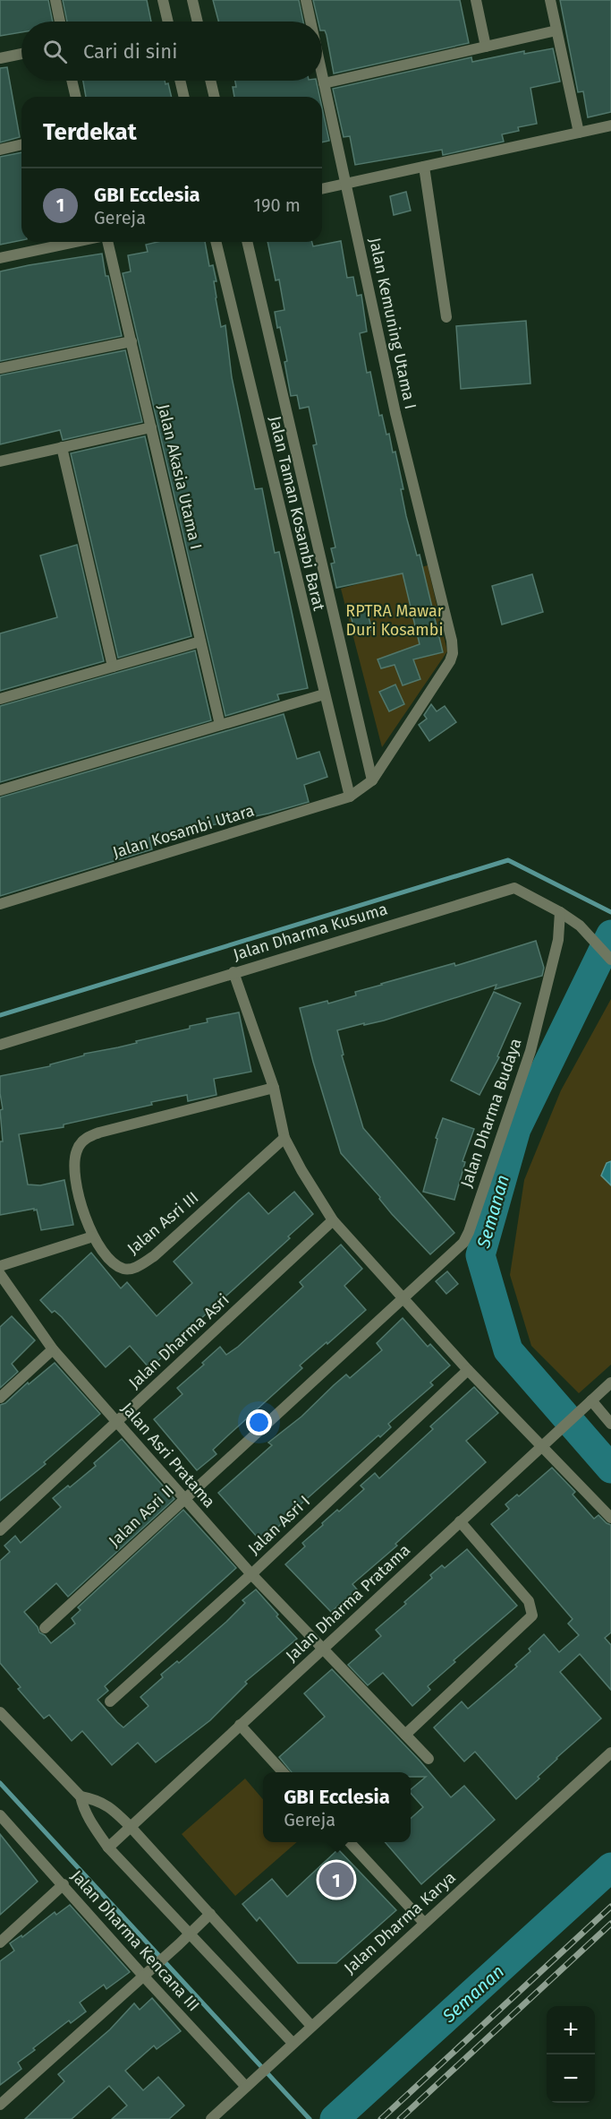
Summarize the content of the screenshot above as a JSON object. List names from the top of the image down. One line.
{"streets":{"street":["Jalan Kemuning Utama I","Jalan Akasia Utama I","Jalan Taman Kosambi Barat","Jalan Kosambi Utara","Jalan Dharma Kusuma","Jalan Dharma Budaya","Jalan Asri III","Jalan Dharma Asri","Jalan Asri Pratama","Jalan Asri II","Jalan Asri I","Jalan Dharma Pratama","Jalan Dharma Karya","Jalan Dharma Kencana III"]},"crossings":[["Jalan Kemuning Utama I","Jalan Taman Kosambi Barat"],["Jalan Kemuning Utama I","Jalan Kosambi Utara"],["Jalan Taman Kosambi Barat","Jalan Kosambi Utara"],["Jalan Dharma Kusuma","Jalan Dharma Budaya"],["Jalan Dharma Budaya","Jalan Asri II"],["Jalan Dharma Asri","Jalan Asri Pratama"],["Jalan Asri Pratama","Jalan Asri II"],["Jalan Asri Pratama","Jalan Asri I"],["Jalan Asri Pratama","Jalan Dharma Pratama"],["Jalan Dharma Karya","Jalan Dharma Kencana III"]],"water":["Semanan"],"parks":["RPTRA Mawar Duri Kosambi"],"page":{"search":"Cari di sini","heading":"Terdekat","list":[{"mark":"1","name":"GBI Ecclesia","note":"Gereja","value":"190 m"}],"popup":["GBI Ecclesia","Gereja"],"pins":"1","map_buttons":["+","−"]}}
